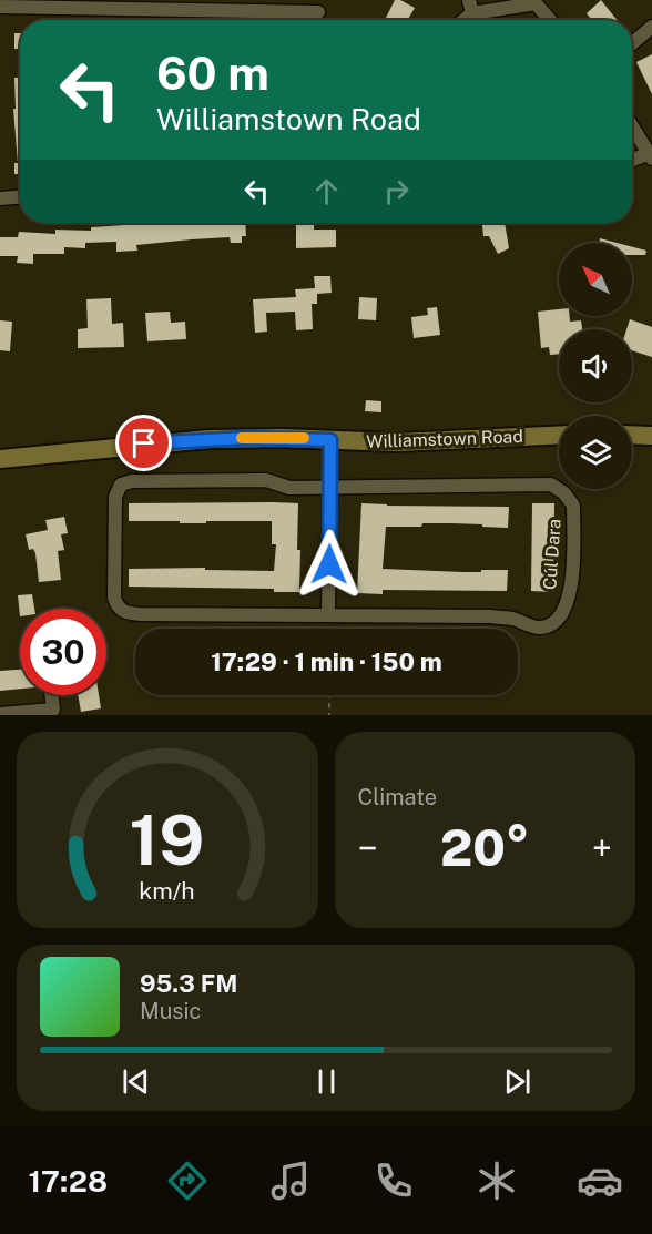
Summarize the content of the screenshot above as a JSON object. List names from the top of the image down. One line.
{"streets":{"street":["Williamstown Road","Cúl Dara"]},"north":"top left","page":{"turn":["60 m","Williamstown Road"],"limit":"30","trip":"17:29 · 1 min · 150 m","tile":"Climate","heat":["−","20°","+"],"song":["95.3 FM","Music"],"tabs":"17:28","gauge":["19","km/h"]}}
